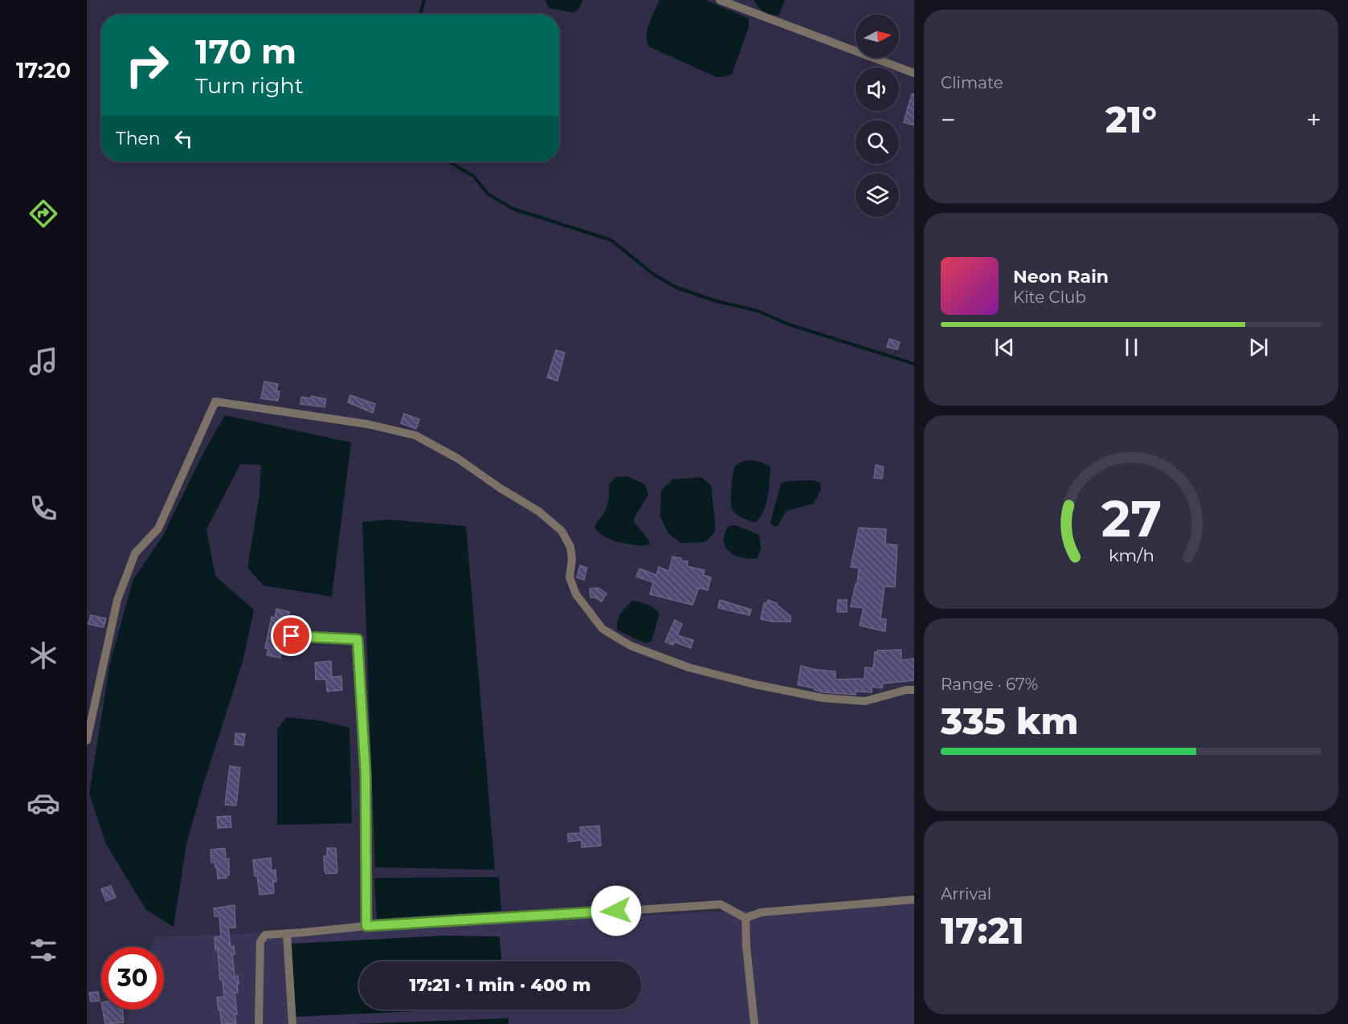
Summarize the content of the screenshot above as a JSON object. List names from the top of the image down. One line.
{"north":"right","page":{"tabs":"17:20","tile":["Climate",["Range · 67%","335 km"],["Arrival","17:21"]],"turn":["170 m","Turn right"],"heat":["−","21°","+"],"then":"Then","song":["Neon Rain","Kite Club"],"limit":"30","trip":"17:21 · 1 min · 400 m","gauge":["27","km/h"]}}
